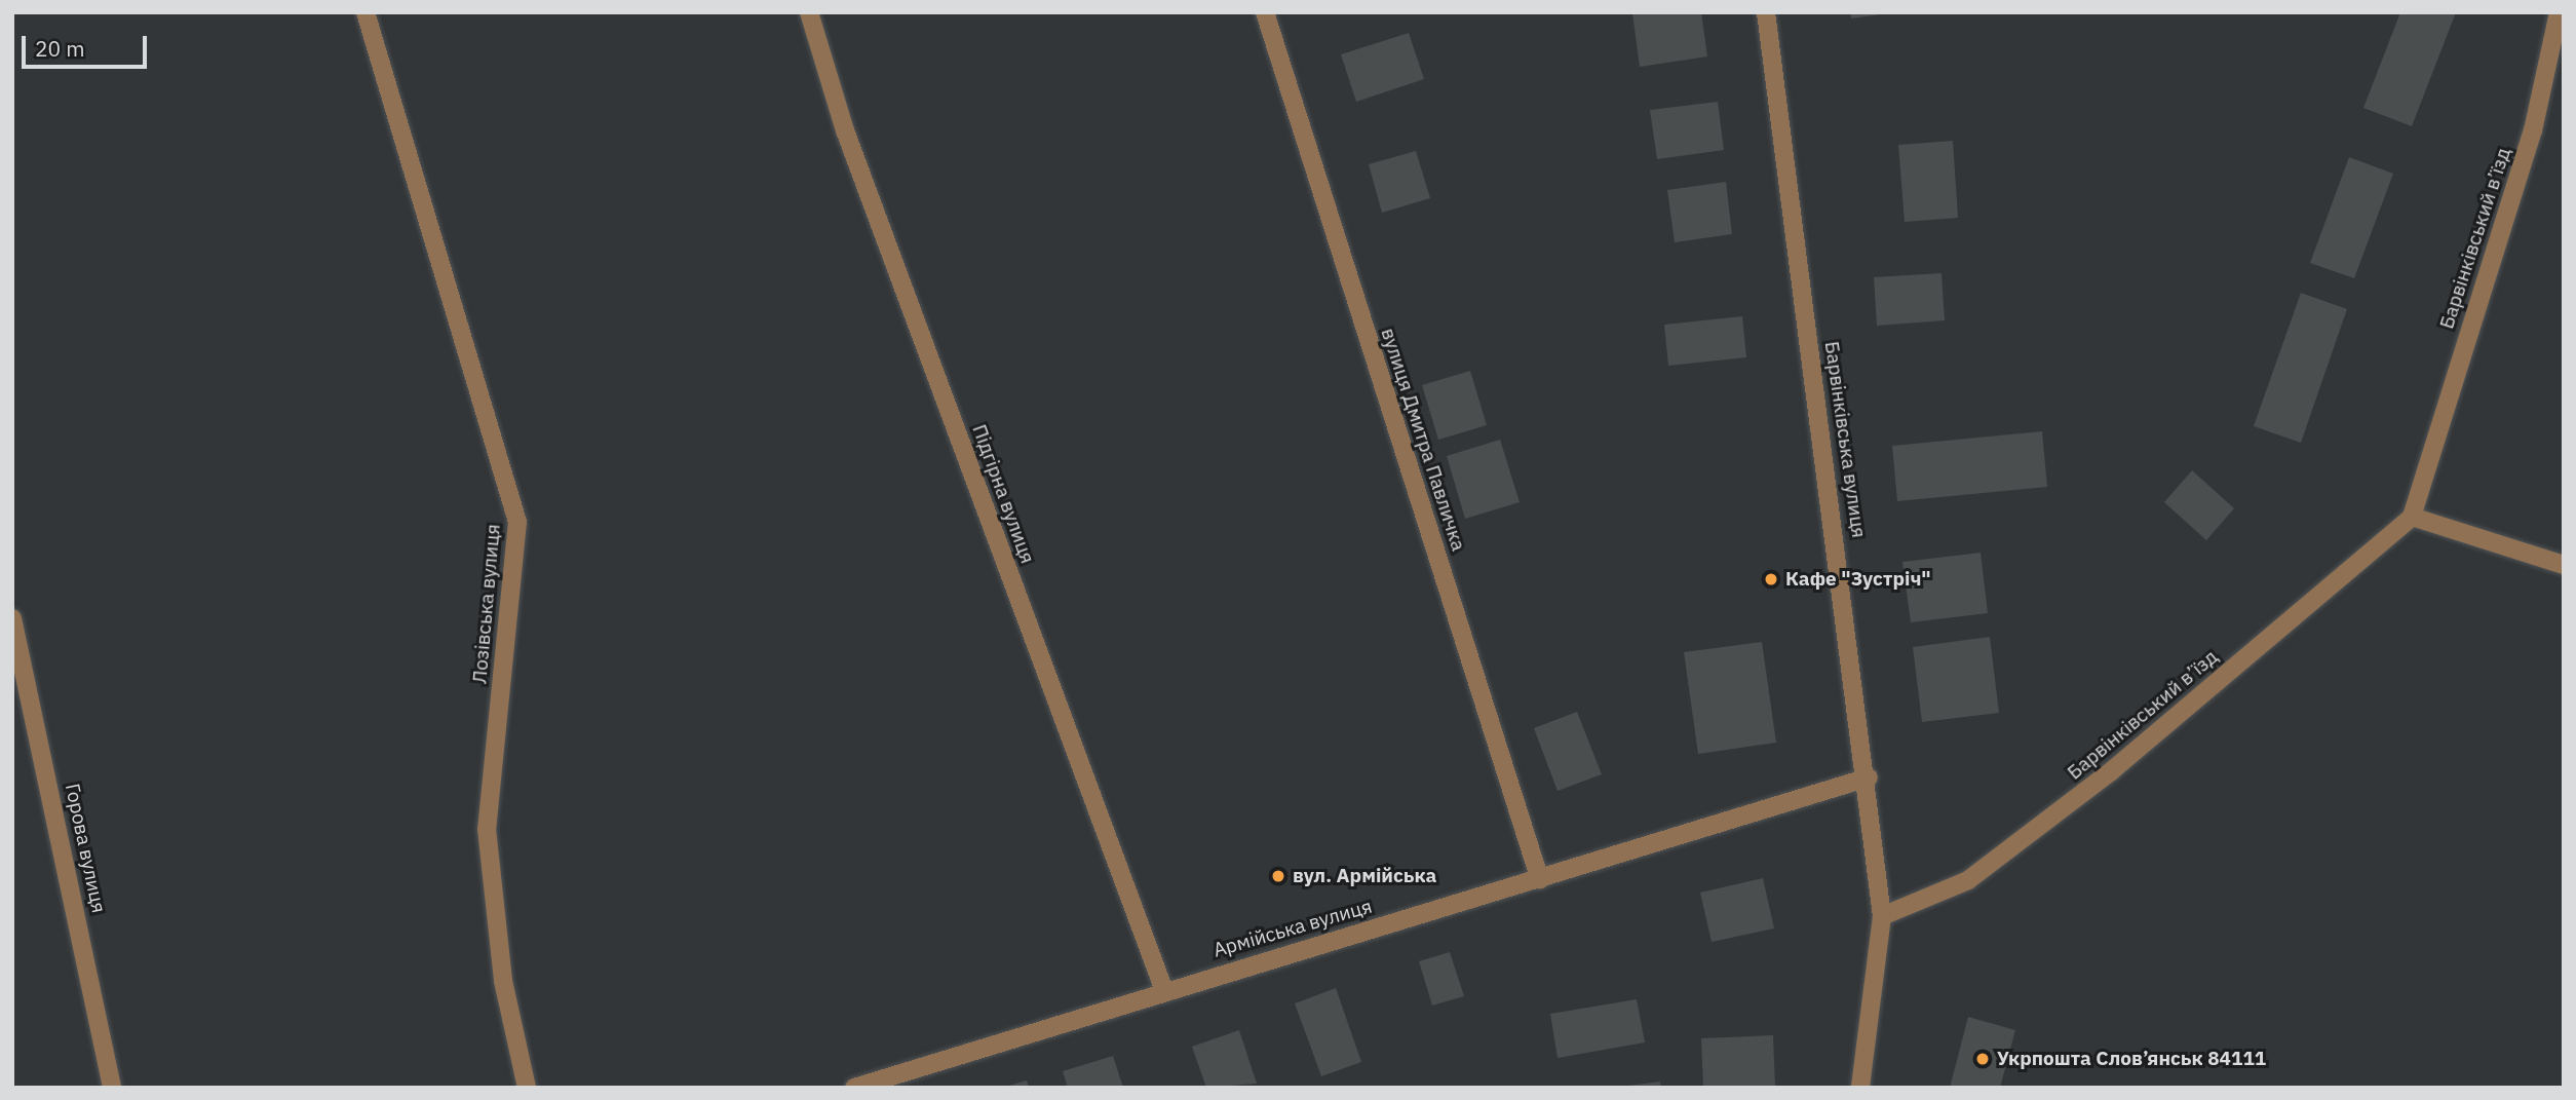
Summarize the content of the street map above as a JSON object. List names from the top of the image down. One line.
{"streets":{"street":["Барвінківський в’їзд","вулиця Дмитра Павличка","Барвінківська вулиця","Підгірна вулиця","Лозівська вулиця","Горова вулиця","Армійська вулиця"]},"crossings":[["Барвінківський в’їзд","Барвінківська вулиця"],["вулиця Дмитра Павличка","Армійська вулиця"],["Барвінківська вулиця","Армійська вулиця"],["Підгірна вулиця","Армійська вулиця"]],"places":["Кафе \"Зустріч\"","вул. Армійська","Укрпошта Слов’янськ 84111"],"scale_bar":"20 m"}
